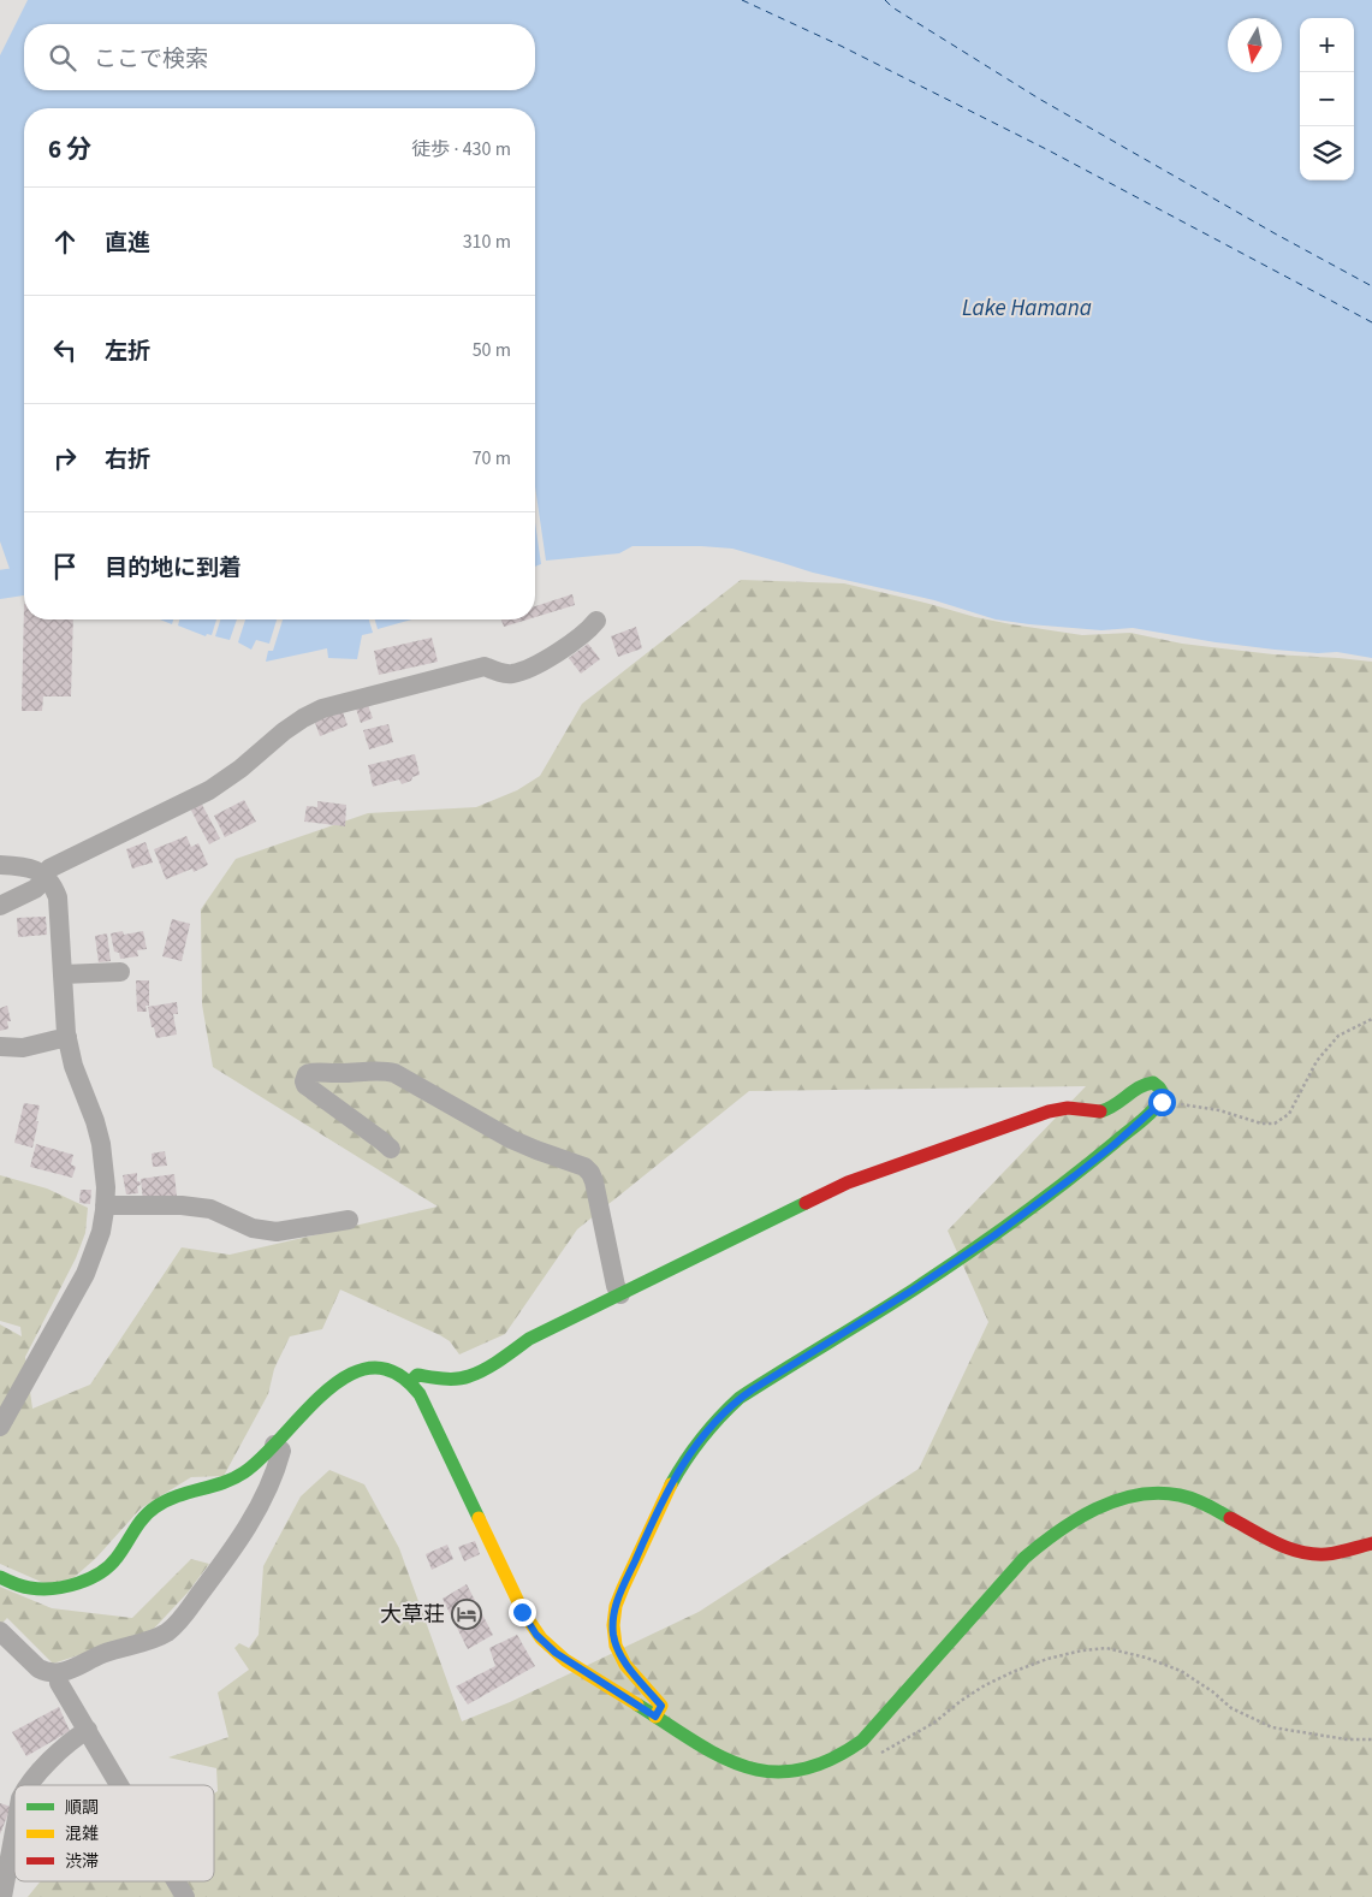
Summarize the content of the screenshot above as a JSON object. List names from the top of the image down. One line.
{"water":["Lake Hamana"],"places":{"hotel":["大草荘"]},"legend":["順調","混雑","渋滞"],"north":"bottom","page":{"map_buttons":["+","−"],"search":"ここで検索","heading":["6 分","徒歩 · 430 m"],"list":[["直進","310 m"],["左折","50 m"],["右折","70 m"],"目的地に到着"]}}
